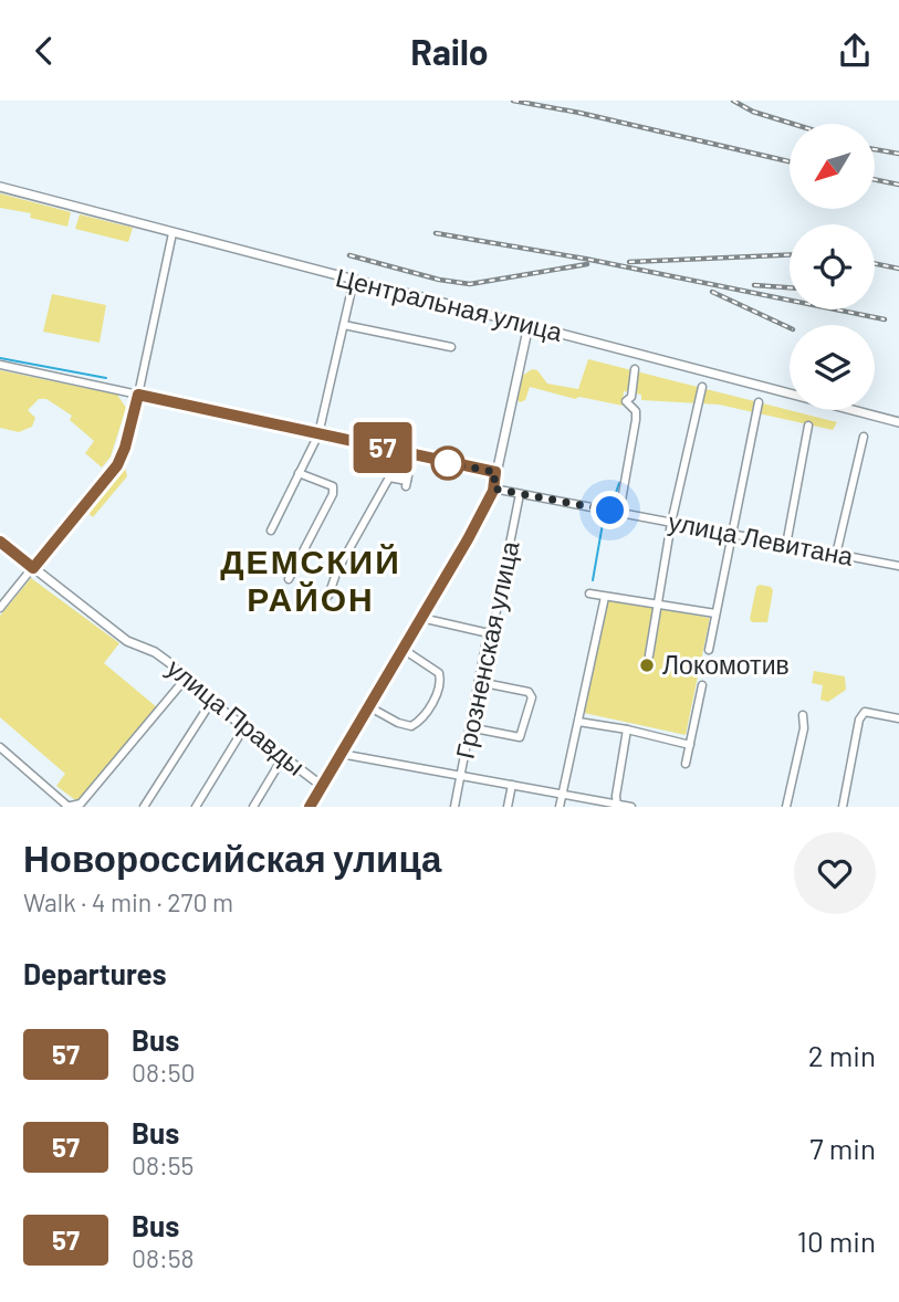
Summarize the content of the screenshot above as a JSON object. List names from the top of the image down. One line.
{"streets":{"main road":["Центральная улица","улица Правды"],"street":["улица Левитана","Грозненская улица"]},"crossings":[["улица Левитана","Грозненская улица"],["Грозненская улица","улица Правды"]],"districts":["ДЕМСКИЙ РАЙОН"],"places":["Локомотив"],"lines":["bus line 57"],"north":"bottom left","page":{"header":"Railo","on_map":"57","heading":[["Новороссийская улица","Walk · 4 min · 270 m"],"Departures"],"list":[{"mark":"57","name":"Bus","note":"08:50","value":"2 min"},{"mark":"57","name":"Bus","note":"08:55","value":"7 min"},{"mark":"57","name":"Bus","note":"08:58","value":"10 min"}]}}
